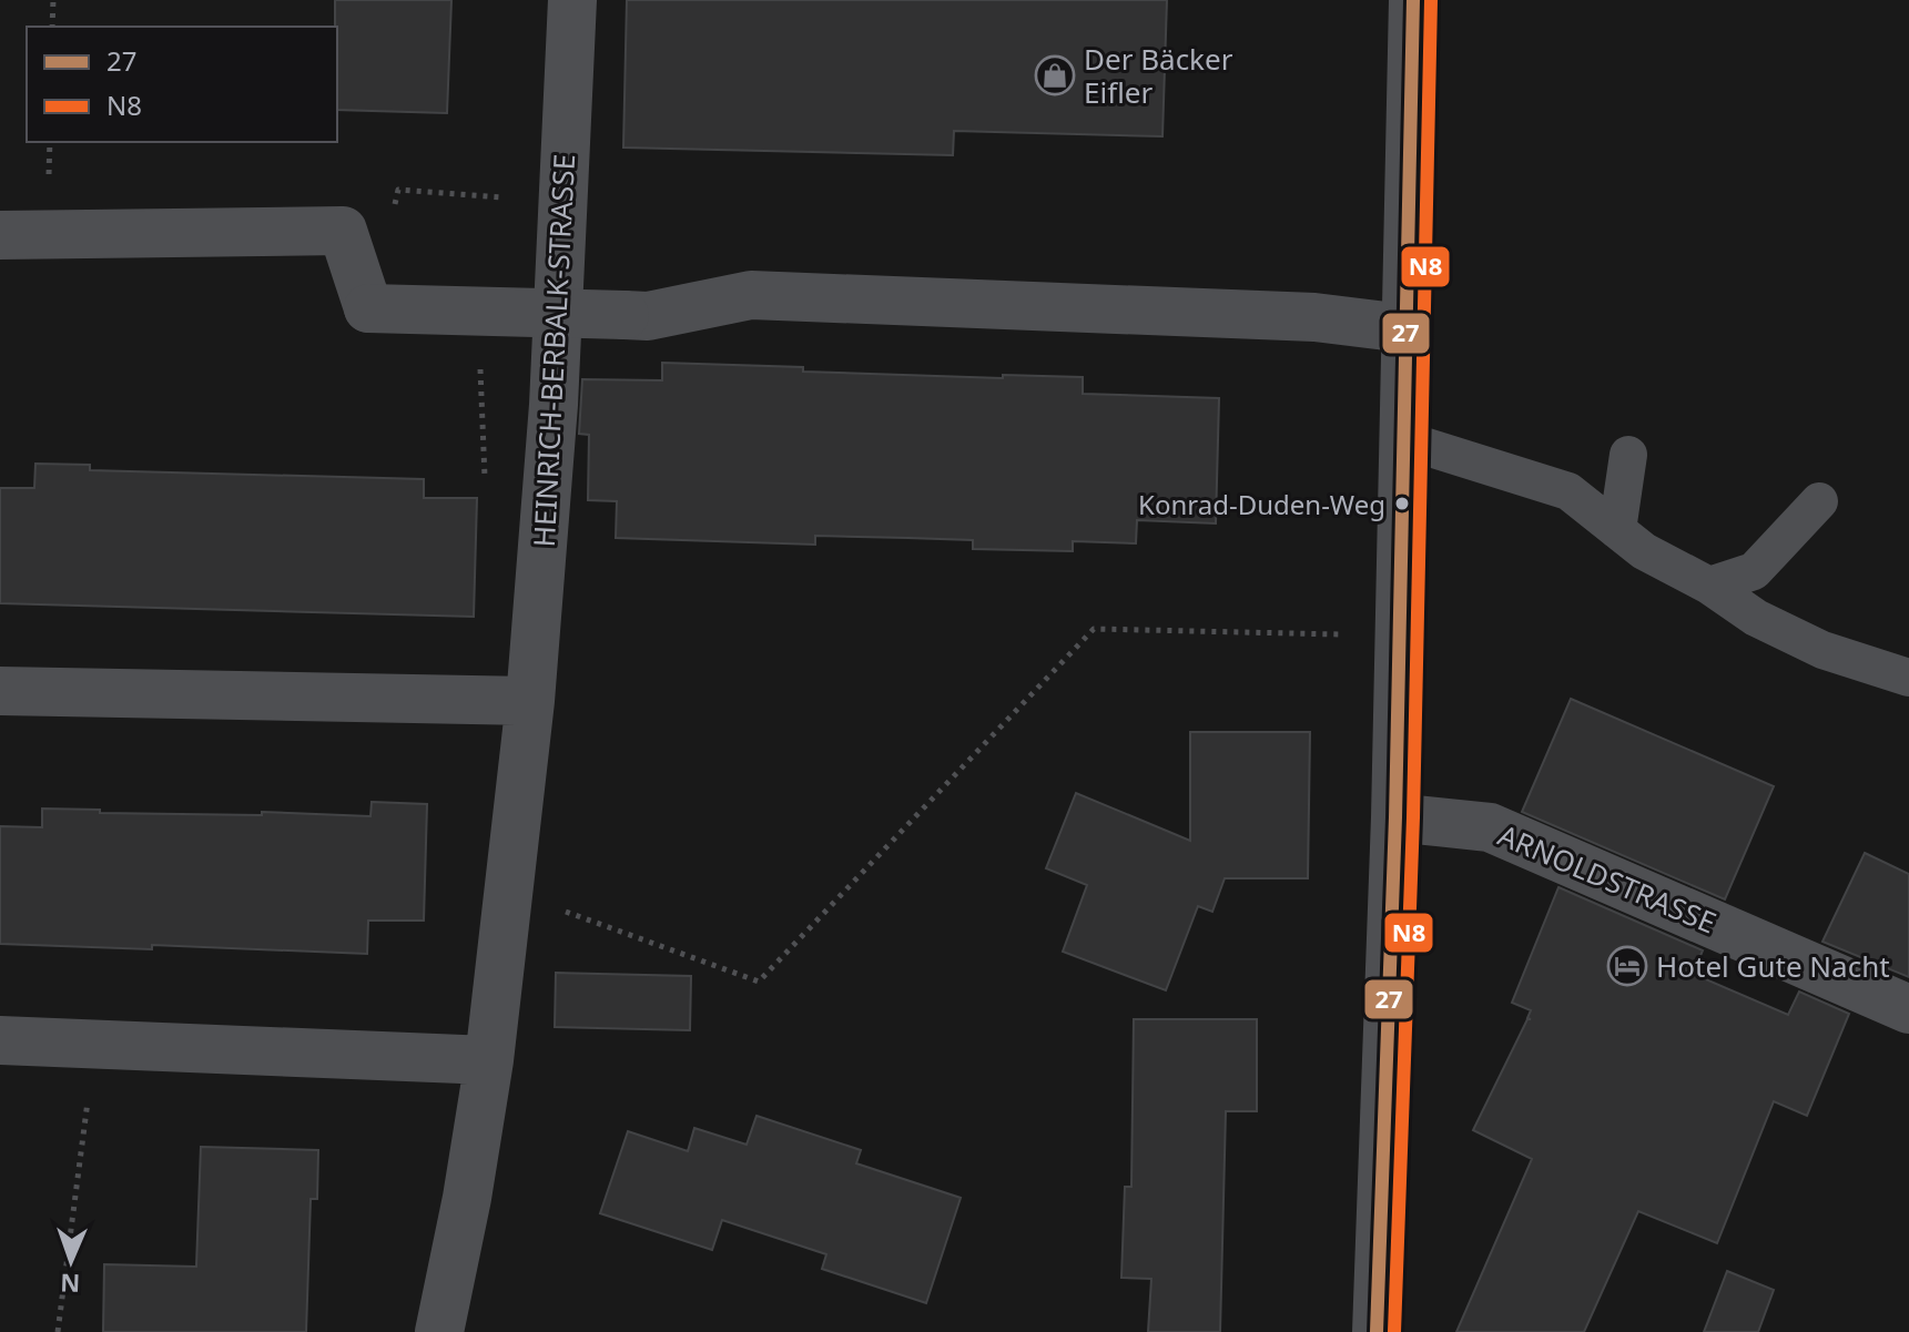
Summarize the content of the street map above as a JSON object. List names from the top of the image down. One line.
{"streets":{"street":["HEINRICH-BERBALK-STRASSE","ARNOLDSTRASSE"]},"places":{"shop":["Der Bäcker Eifler"],"other":["Konrad-Duden-Weg"],"hotel":["Hotel Gute Nacht"]},"lines":["transit line 27","transit line N8"],"legend":["27","N8"],"north":"bottom"}
